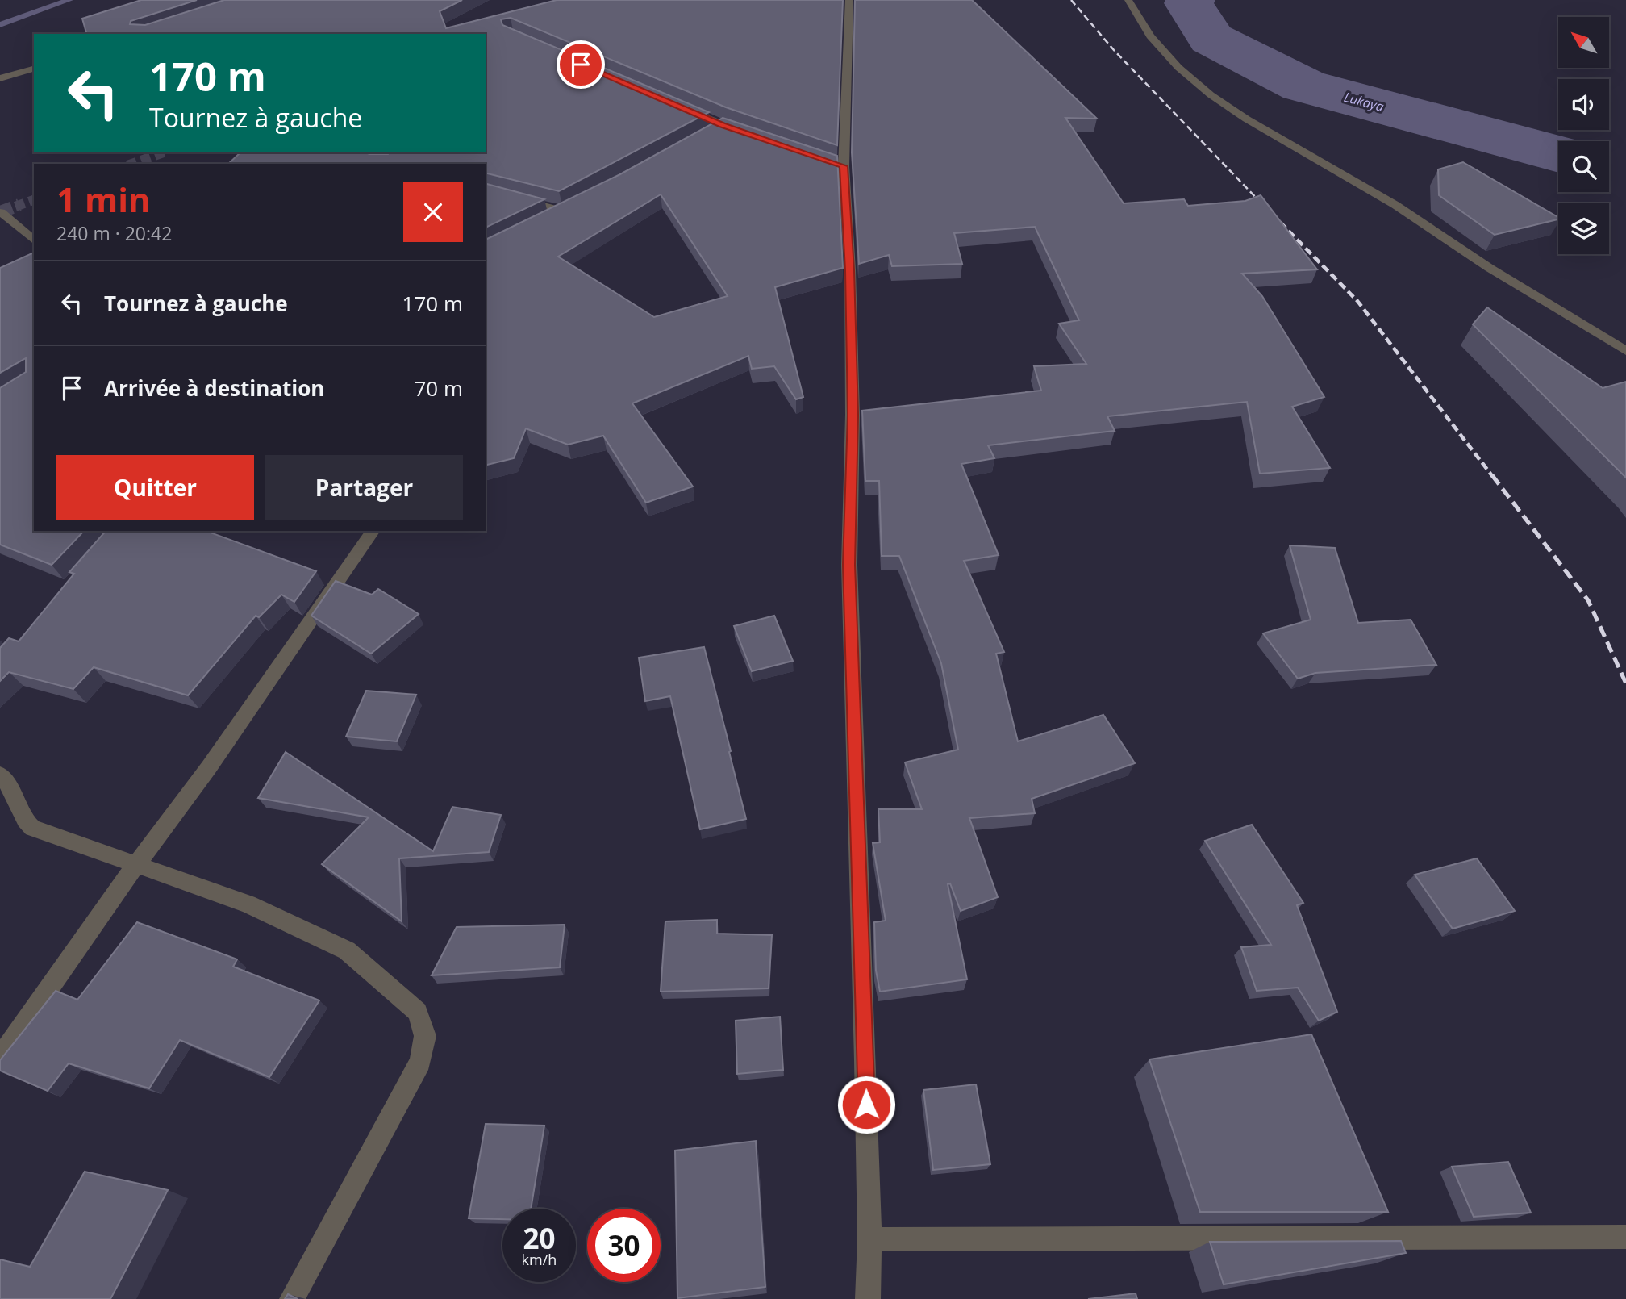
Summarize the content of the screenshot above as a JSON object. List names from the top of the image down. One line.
{"water":["Lukaya"],"north":"top left","page":{"turn":["170 m","Tournez à gauche"],"heading":["1 min","240 m · 20:42"],"list":[{"name":"Tournez à gauche","value":"170 m"},{"name":"Arrivée à destination","value":"70 m"}],"buttons":["Quitter","Partager"],"speed":"20 km/h","limit":"30"}}
